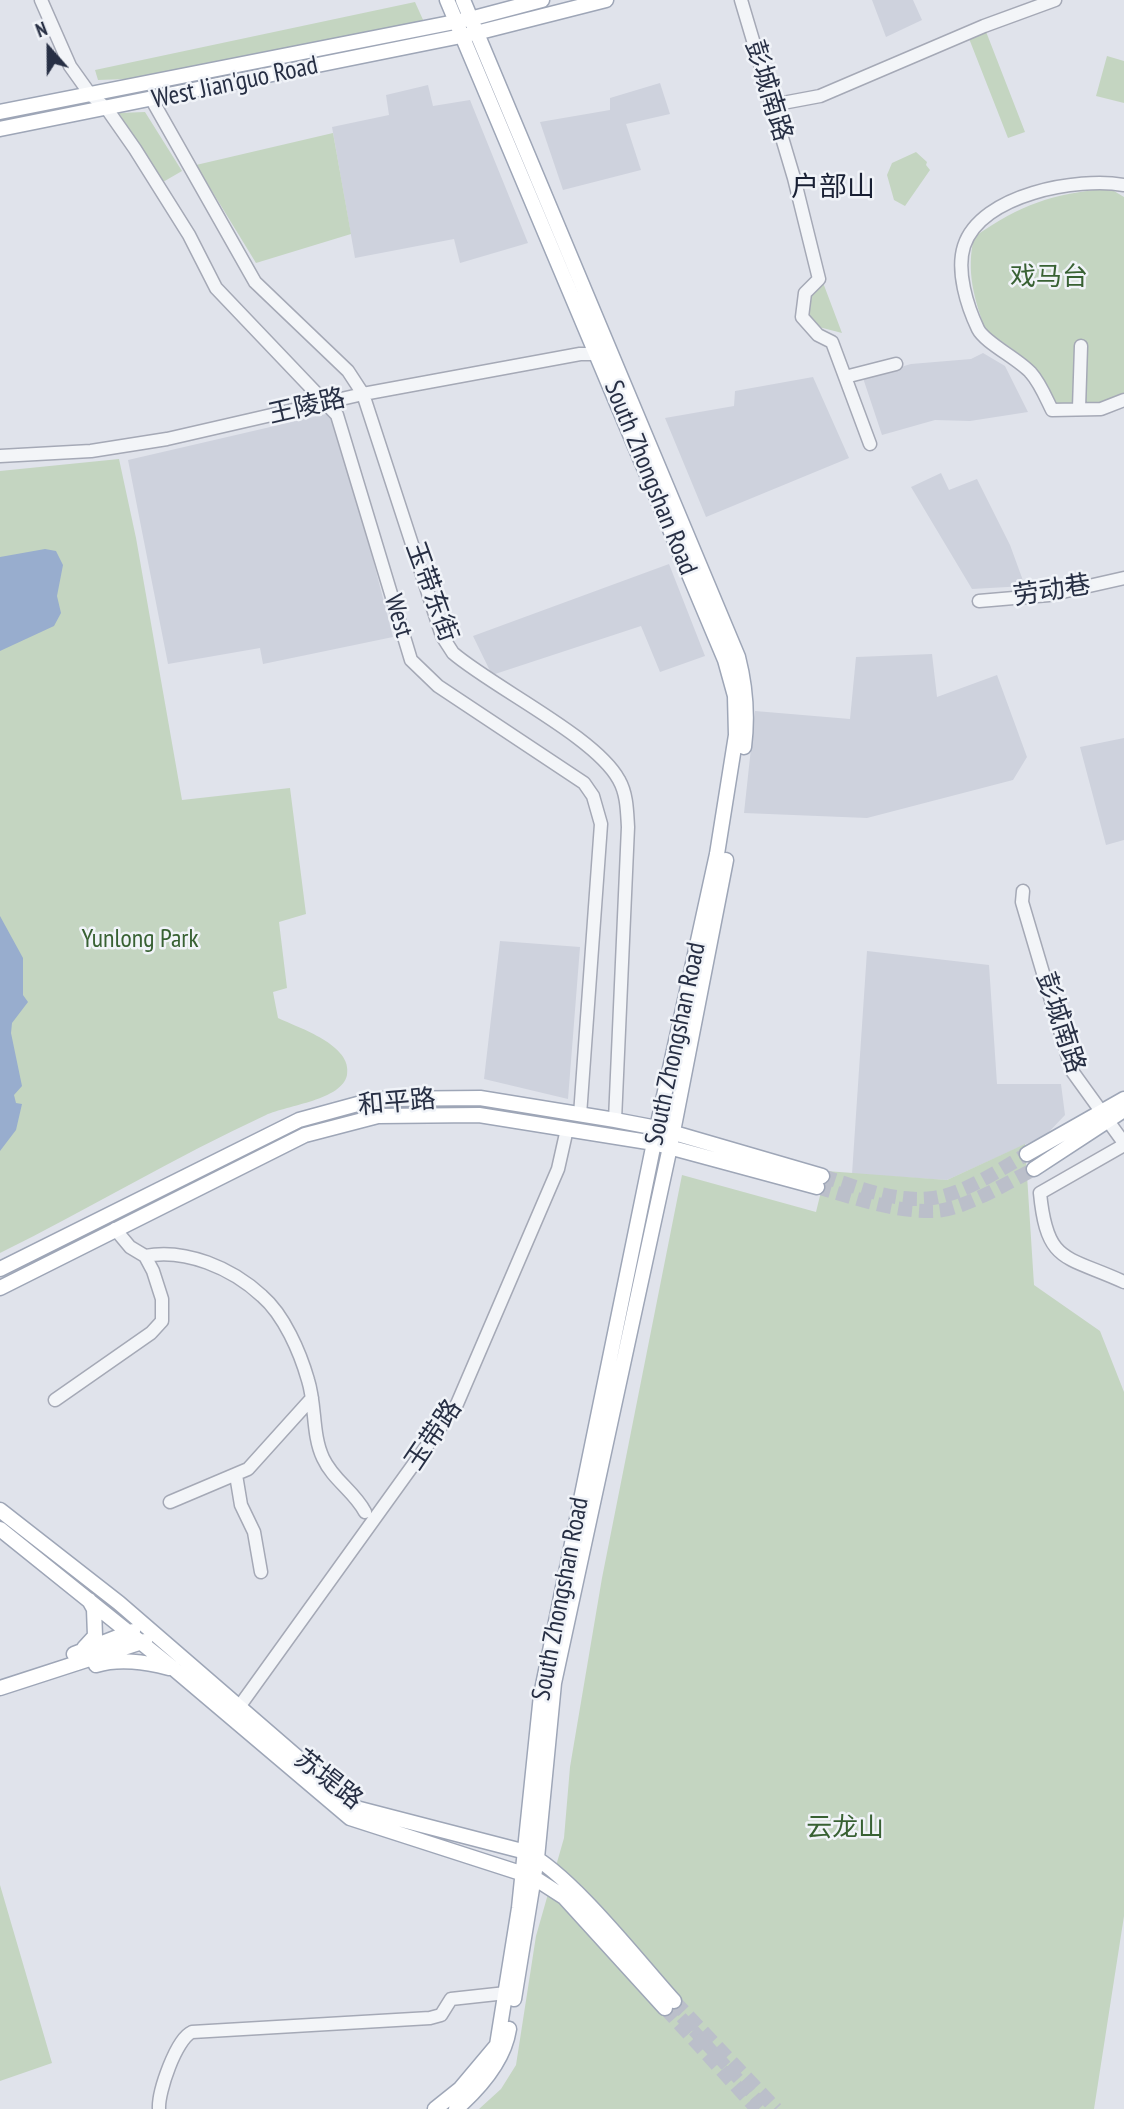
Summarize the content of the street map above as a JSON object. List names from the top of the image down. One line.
{"streets":{"main road":["West Jian'guo Road","South Zhongshan Road","和平路","苏堤路"],"street":["彭城南路","王陵路","劳动巷","玉带东街","West","玉带路"]},"crossings":[["West Jian'guo Road","South Zhongshan Road"],["West Jian'guo Road","玉带东街"],["West Jian'guo Road","West"],["王陵路","South Zhongshan Road"],["王陵路","玉带东街"],["王陵路","West"],["South Zhongshan Road","和平路"],["South Zhongshan Road","苏堤路"],["玉带东街","和平路"],["West","和平路"],["和平路","玉带路"],["玉带路","苏堤路"]],"districts":["户部山"],"parks":["戏马台","Yunlong Park","云龙山"],"north":"top"}
